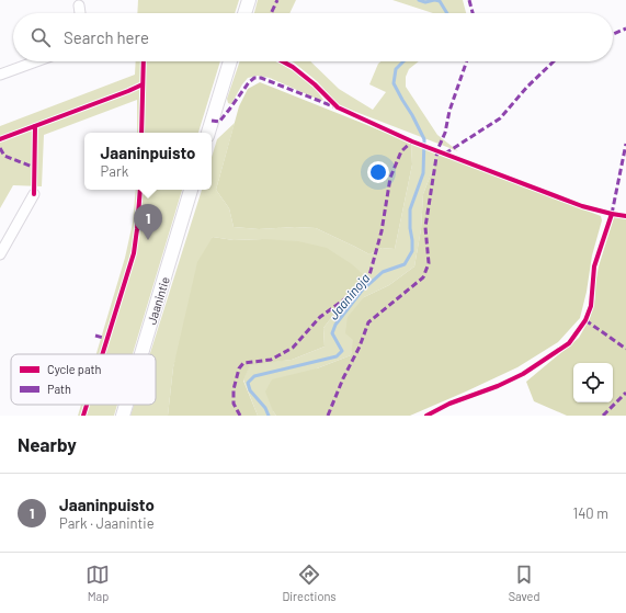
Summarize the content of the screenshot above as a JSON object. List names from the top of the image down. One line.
{"streets":{"main road":["Jaanintie"]},"water":["Jaaninoja"],"legend":["Cycle path","Path"],"page":{"search":"Search here","popup":["Jaaninpuisto","Park"],"pins":"1","heading":"Nearby","list":[{"mark":"1","name":"Jaaninpuisto","note":"Park · Jaanintie","value":"140 m"}],"nav":["Map","Directions","Saved"]}}
